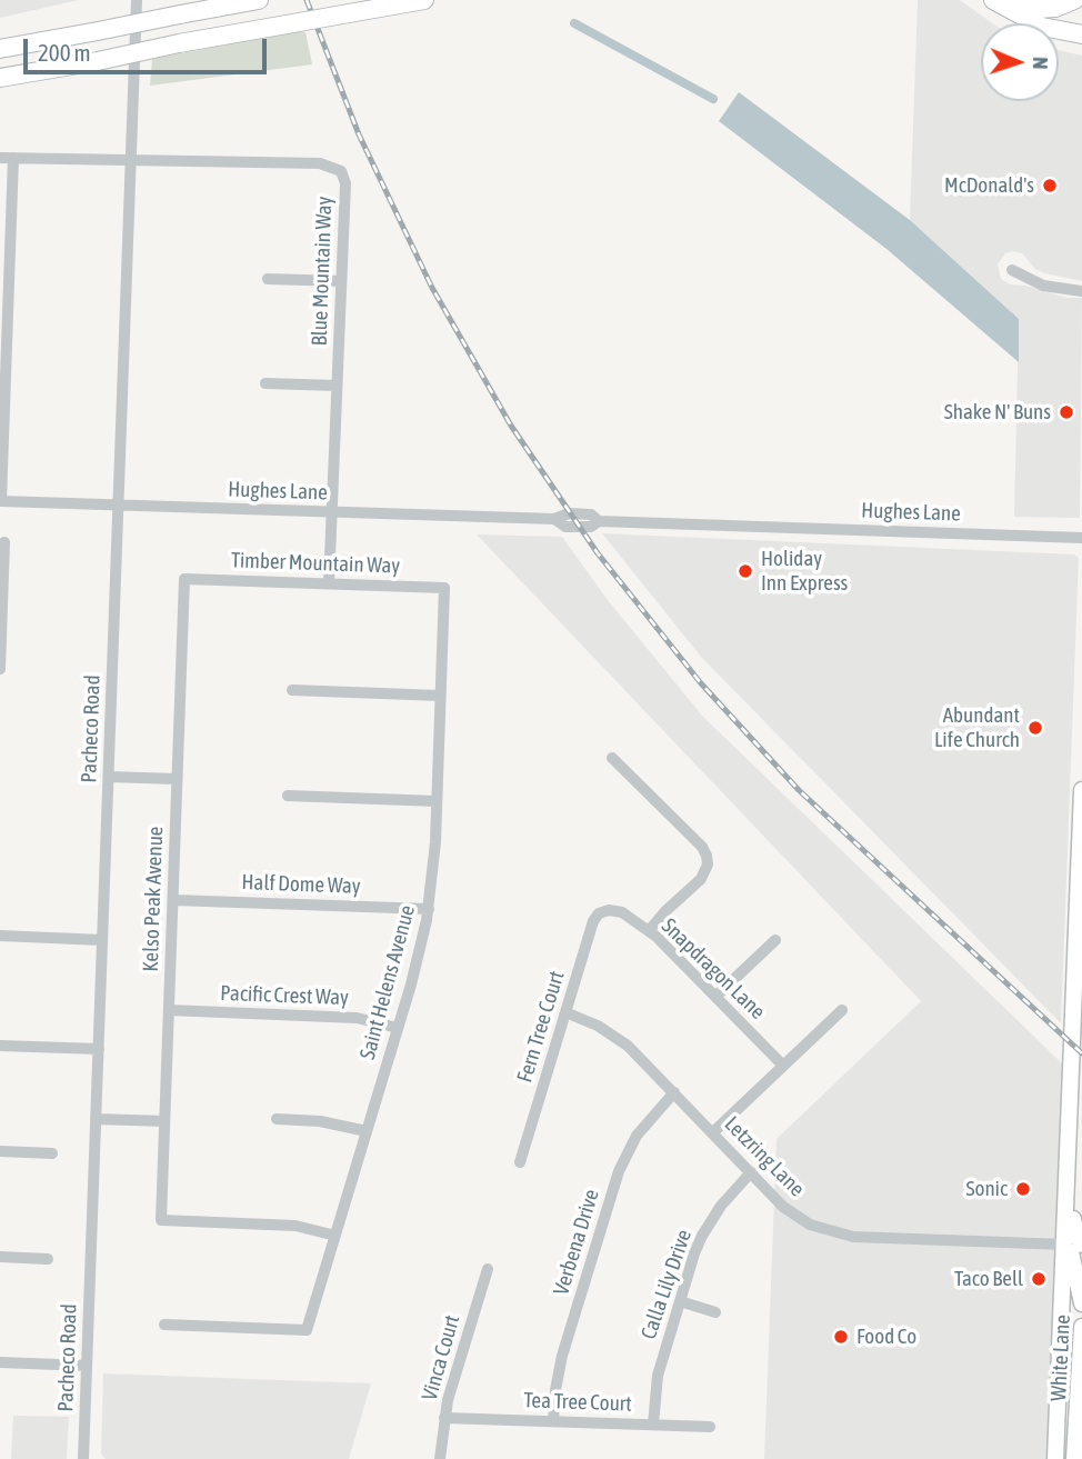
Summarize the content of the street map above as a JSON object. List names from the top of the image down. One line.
{"streets":{"main road":["White Lane"],"street":["Blue Mountain Way","Hughes Lane","Timber Mountain Way","Pacheco Road","Half Dome Way","Kelso Peak Avenue","Snapdragon Lane","Saint Helens Avenue","Pacific Crest Way","Fern Tree Court","Letzring Lane","Verbena Drive","Calla Lily Drive","Vinca Court","Tea Tree Court"]},"crossings":[["Blue Mountain Way","Hughes Lane"],["Blue Mountain Way","Timber Mountain Way"],["Blue Mountain Way","Pacheco Road"],["Hughes Lane","Pacheco Road"],["Timber Mountain Way","Kelso Peak Avenue"],["Timber Mountain Way","Saint Helens Avenue"],["Half Dome Way","Kelso Peak Avenue"],["Half Dome Way","Saint Helens Avenue"],["Kelso Peak Avenue","Saint Helens Avenue"],["Kelso Peak Avenue","Pacific Crest Way"],["Snapdragon Lane","Fern Tree Court"],["Saint Helens Avenue","Pacific Crest Way"],["Fern Tree Court","Letzring Lane"],["Letzring Lane","Verbena Drive"],["Letzring Lane","Calla Lily Drive"],["Letzring Lane","White Lane"],["Verbena Drive","Tea Tree Court"],["Calla Lily Drive","Tea Tree Court"],["Vinca Court","Tea Tree Court"]],"places":["McDonald's","Shake N' Buns","Holiday Inn Express","Abundant Life Church","Sonic","Taco Bell","Food Co"],"scale_bar":"200 m","north":"right"}
